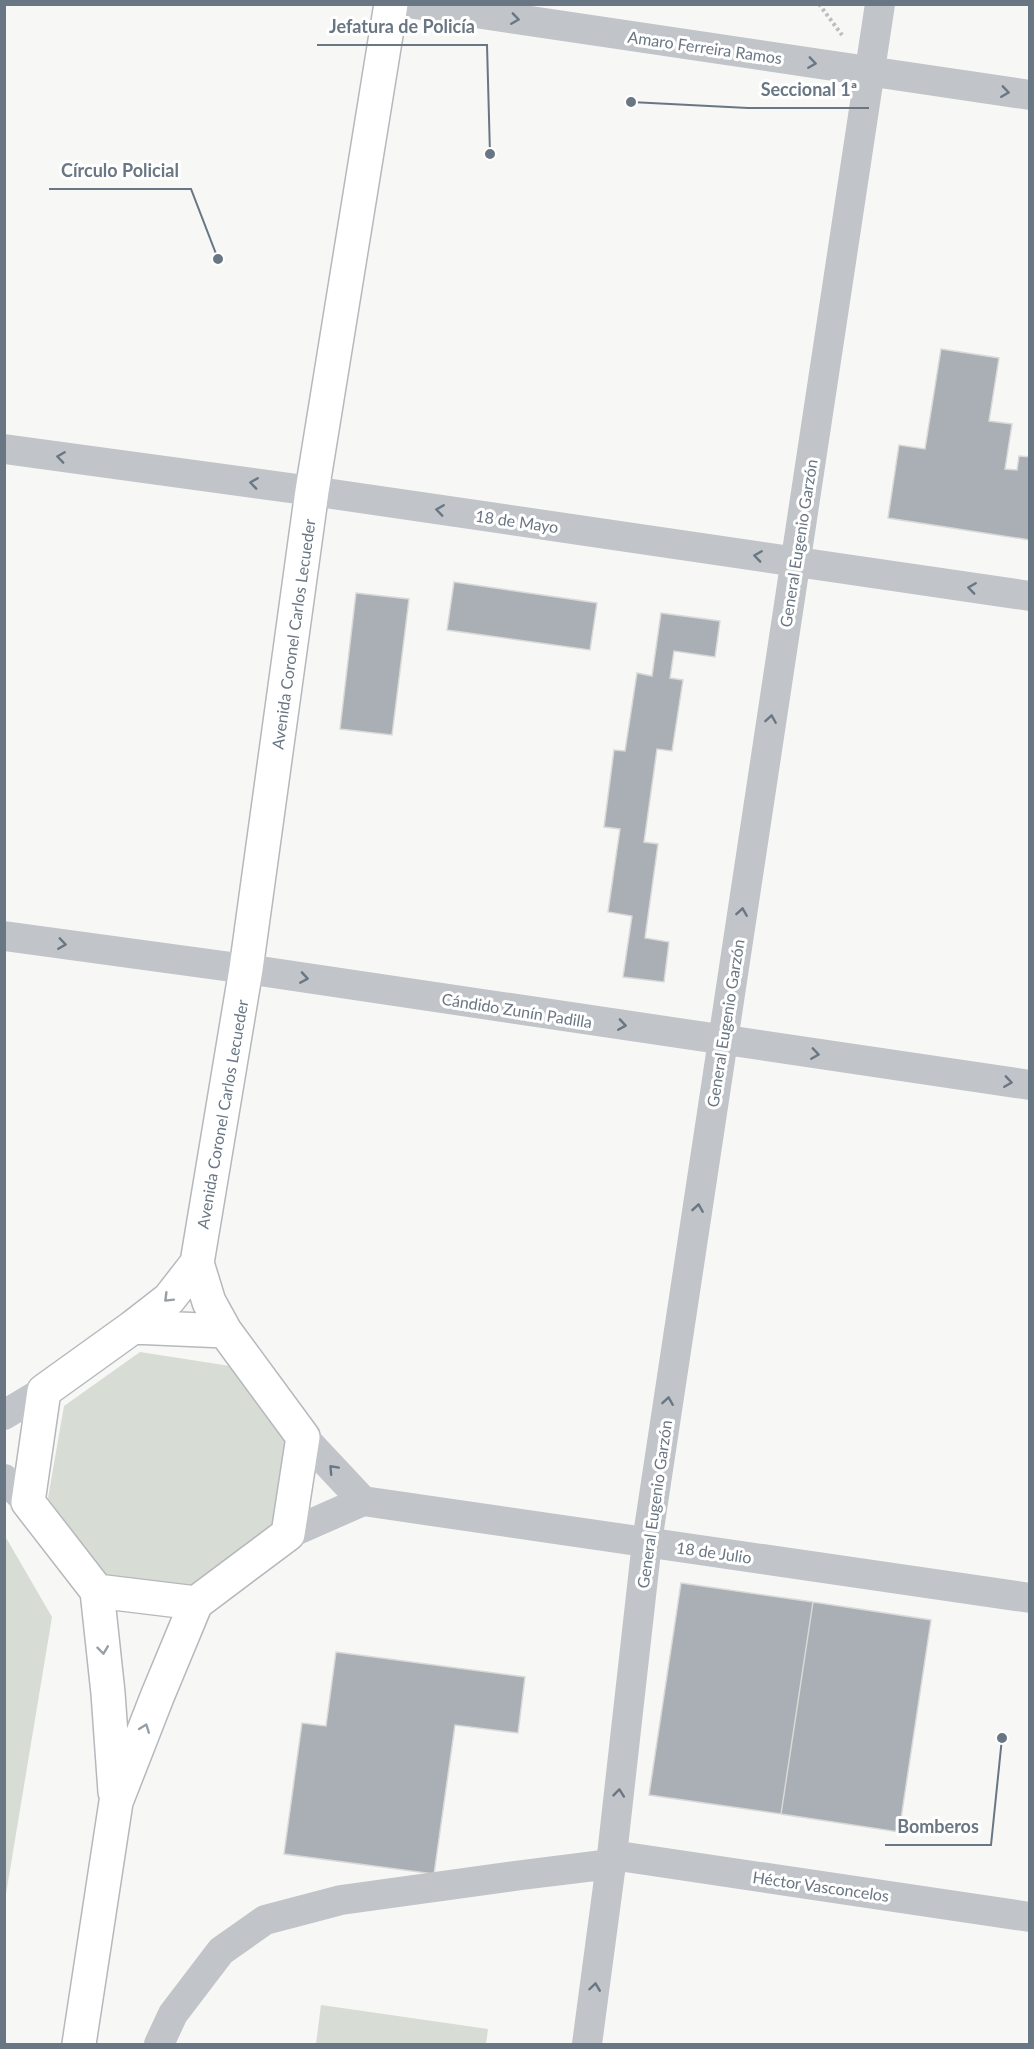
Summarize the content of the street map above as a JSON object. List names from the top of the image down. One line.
{"streets":{"main road":["Avenida Coronel Carlos Lecueder"],"street":["Amaro Ferreira Ramos","18 de Mayo","General Eugenio Garzón","Cándido Zunín Padilla","18 de Julio","Héctor Vasconcelos"]},"crossings":[["Amaro Ferreira Ramos","General Eugenio Garzón"],["18 de Mayo","General Eugenio Garzón"],["18 de Mayo","Avenida Coronel Carlos Lecueder"],["General Eugenio Garzón","Cándido Zunín Padilla"],["General Eugenio Garzón","18 de Julio"],["General Eugenio Garzón","Héctor Vasconcelos"],["Avenida Coronel Carlos Lecueder","Cándido Zunín Padilla"]],"one_way":["Amaro Ferreira Ramos","18 de Mayo","General Eugenio Garzón","Cándido Zunín Padilla"],"places":["Seccional 1ª","Jefatura de Policía","Círculo Policial","Bomberos"]}
